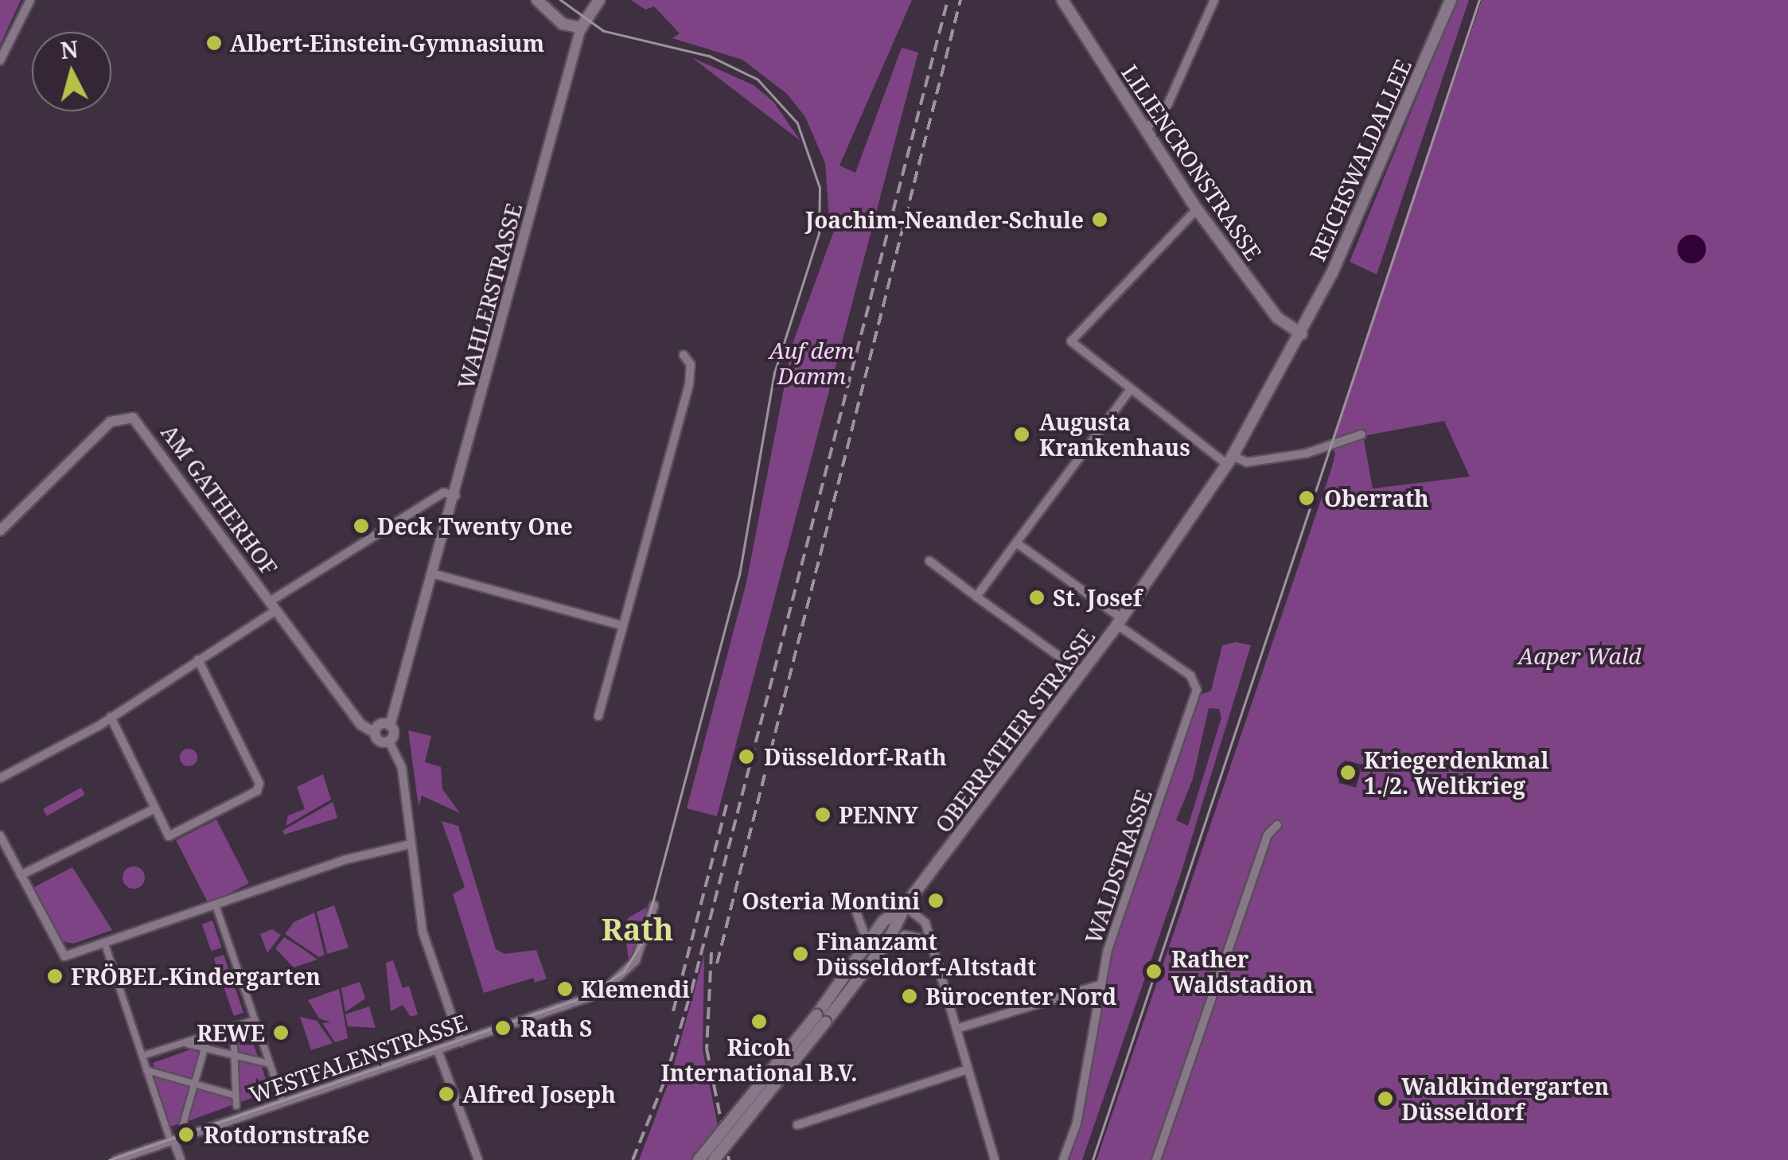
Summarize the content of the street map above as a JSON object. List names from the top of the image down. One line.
{"streets":{"main road":["REICHSWALDALLEE","LILIENCRONSTRASSE","OBERRATHER STRASSE"],"street":["WAHLERSTRASSE","AM GATHERHOF","WALDSTRASSE","WESTFALENSTRASSE"]},"crossings":[["REICHSWALDALLEE","LILIENCRONSTRASSE"],["REICHSWALDALLEE","OBERRATHER STRASSE"],["LILIENCRONSTRASSE","OBERRATHER STRASSE"],["WAHLERSTRASSE","AM GATHERHOF"],["OBERRATHER STRASSE","WALDSTRASSE"]],"districts":["Rath"],"parks":["Auf dem Damm","Aaper Wald"],"places":["Albert-Einstein-Gymnasium","Joachim-Neander-Schule","Augusta Krankenhaus","Oberrath","Deck Twenty One","St. Josef","Düsseldorf-Rath","Kriegerdenkmal 1./2. Weltkrieg","PENNY","Osteria Montini","Finanzamt Düsseldorf-Altstadt","Rather Waldstadion","FRÖBEL-Kindergarten","Klemendi","Bürocenter Nord","Ricoh International B.V.","Rath S","REWE","Alfred Joseph","Waldkindergarten Düsseldorf","Rotdornstraße"],"north":"top"}
